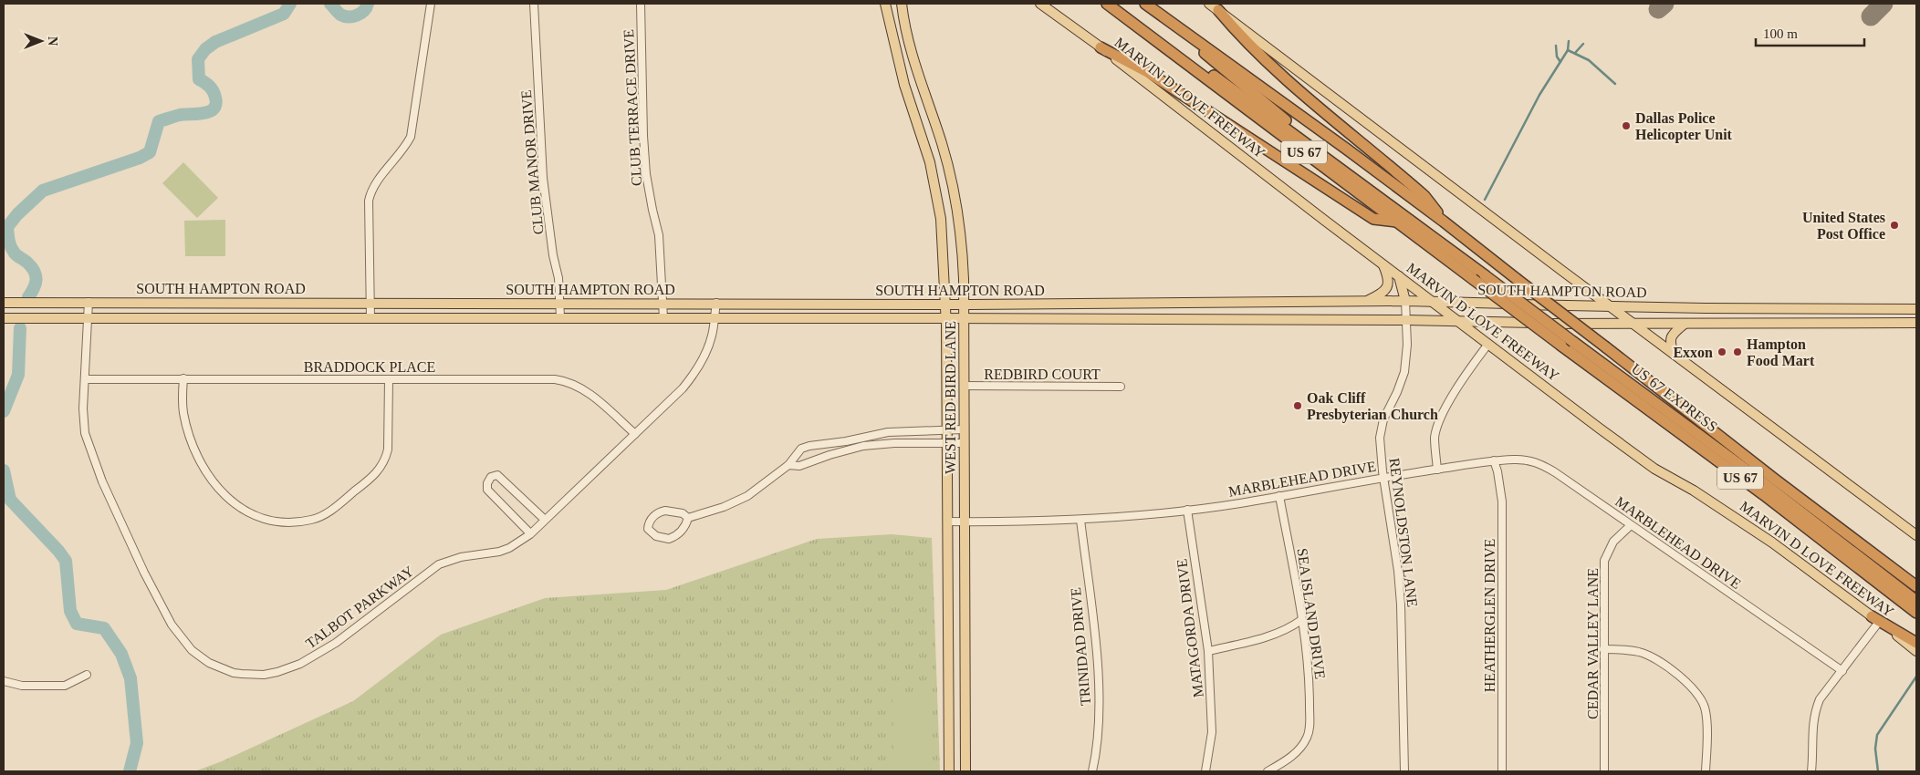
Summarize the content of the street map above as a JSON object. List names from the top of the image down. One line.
{"streets":{"highway":["MARVIN D LOVE FREEWAY","US 67","US 67 EXPRESS"],"main road":["SOUTH HAMPTON ROAD","WEST RED BIRD LANE"],"street":["CLUB TERRACE DRIVE","CLUB MANOR DRIVE","BRADDOCK PLACE","REDBIRD COURT","MARBLEHEAD DRIVE","REYNOLDSTON LANE","TALBOT PARKWAY","SEA ISLAND DRIVE","HEATHERGLEN DRIVE","MATAGORDA DRIVE","CEDAR VALLEY LANE","TRINIDAD DRIVE"]},"crossings":[["MARVIN D LOVE FREEWAY","SOUTH HAMPTON ROAD"],["CLUB TERRACE DRIVE","SOUTH HAMPTON ROAD"],["CLUB MANOR DRIVE","SOUTH HAMPTON ROAD"],["SOUTH HAMPTON ROAD","WEST RED BIRD LANE"],["SOUTH HAMPTON ROAD","REYNOLDSTON LANE"],["SOUTH HAMPTON ROAD","TALBOT PARKWAY"],["BRADDOCK PLACE","TALBOT PARKWAY"],["REDBIRD COURT","WEST RED BIRD LANE"],["WEST RED BIRD LANE","MARBLEHEAD DRIVE"],["MARBLEHEAD DRIVE","REYNOLDSTON LANE"],["MARBLEHEAD DRIVE","SEA ISLAND DRIVE"],["MARBLEHEAD DRIVE","HEATHERGLEN DRIVE"],["MARBLEHEAD DRIVE","MATAGORDA DRIVE"],["MARBLEHEAD DRIVE","CEDAR VALLEY LANE"],["MARBLEHEAD DRIVE","TRINIDAD DRIVE"]],"places":["Dallas Police Helicopter Unit","United States Post Office","Exxon","Hampton Food Mart","Oak Cliff Presbyterian Church"],"scale_bar":"100 m","north":"right"}
